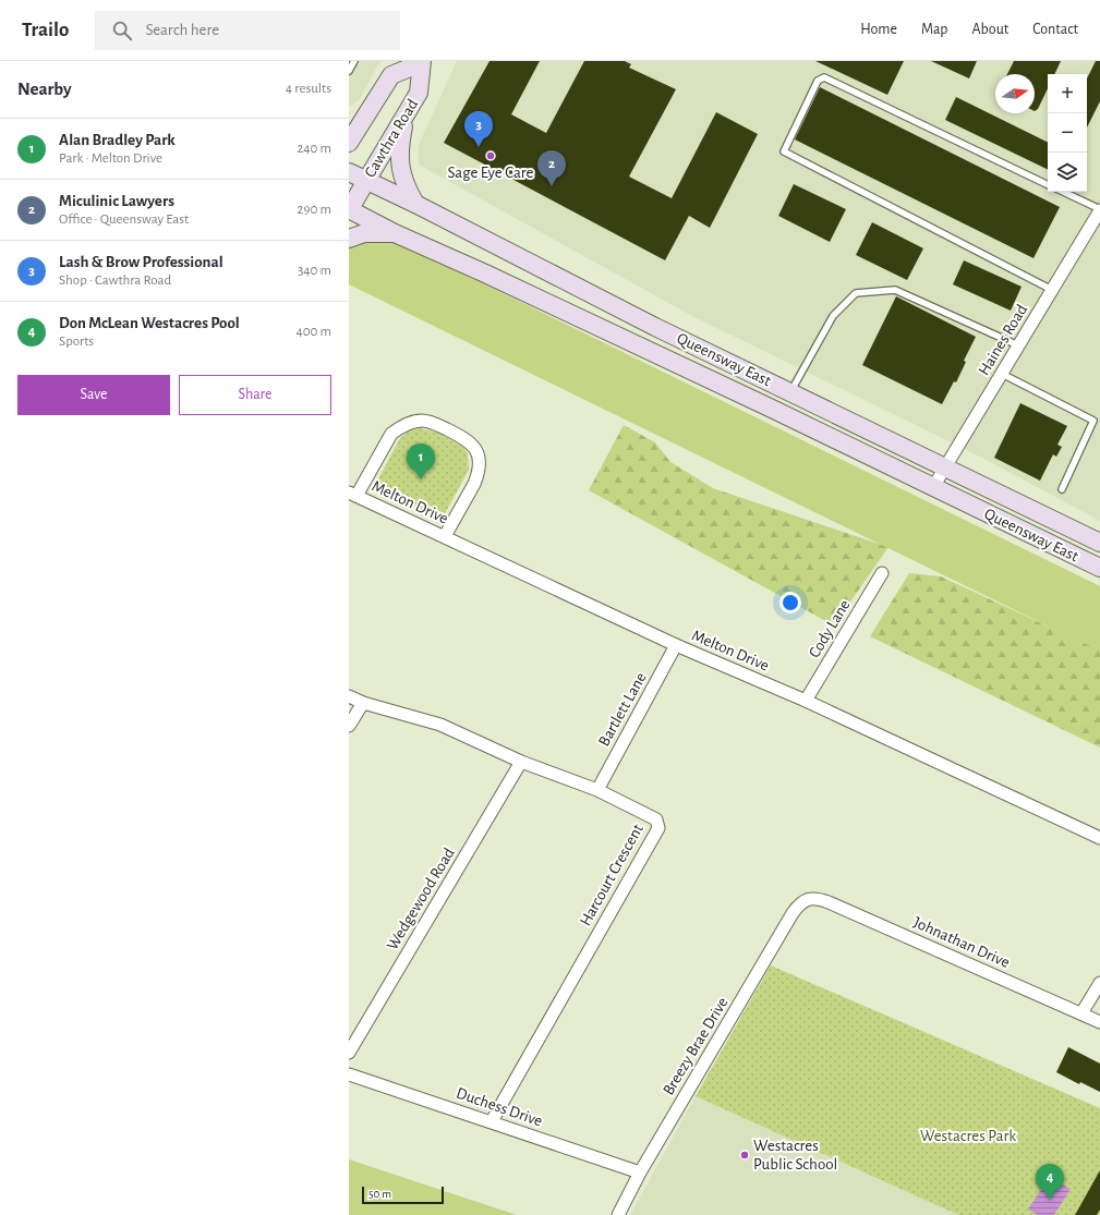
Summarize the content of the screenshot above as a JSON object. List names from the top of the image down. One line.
{"streets":{"main road":["Cawthra Road","Queensway East"],"street":["Haines Road","Melton Drive","Cody Lane","Bartlett Lane","Harcourt Crescent","Wedgewood Road","Johnathan Drive","Breezy Brae Drive","Duchess Drive"]},"crossings":[["Cawthra Road","Queensway East"],["Haines Road","Queensway East"],["Melton Drive","Cody Lane"],["Melton Drive","Bartlett Lane"],["Bartlett Lane","Harcourt Crescent"],["Harcourt Crescent","Wedgewood Road"],["Harcourt Crescent","Duchess Drive"],["Johnathan Drive","Breezy Brae Drive"],["Breezy Brae Drive","Duchess Drive"]],"parks":["Westacres Park"],"places":["Sage Eye Care","Westacres Public School"],"scale_bar":"50 m","north":"right","page":{"header":"Trailo","search":"Search here","nav":["Home","Map","About","Contact"],"heading":["Nearby","4 results"],"map_buttons":["+","−"],"pins":["3","2","1","4"],"list":[{"mark":"1","name":"Alan Bradley Park","note":"Park · Melton Drive","value":"240 m"},{"mark":"2","name":"Miculinic Lawyers","note":"Office · Queensway East","value":"290 m"},{"mark":"3","name":"Lash & Brow Professional","note":"Shop · Cawthra Road","value":"340 m"},{"mark":"4","name":"Don McLean Westacres Pool","note":"Sports","value":"400 m"}],"buttons":["Save","Share"],"scale":"50 m"}}
